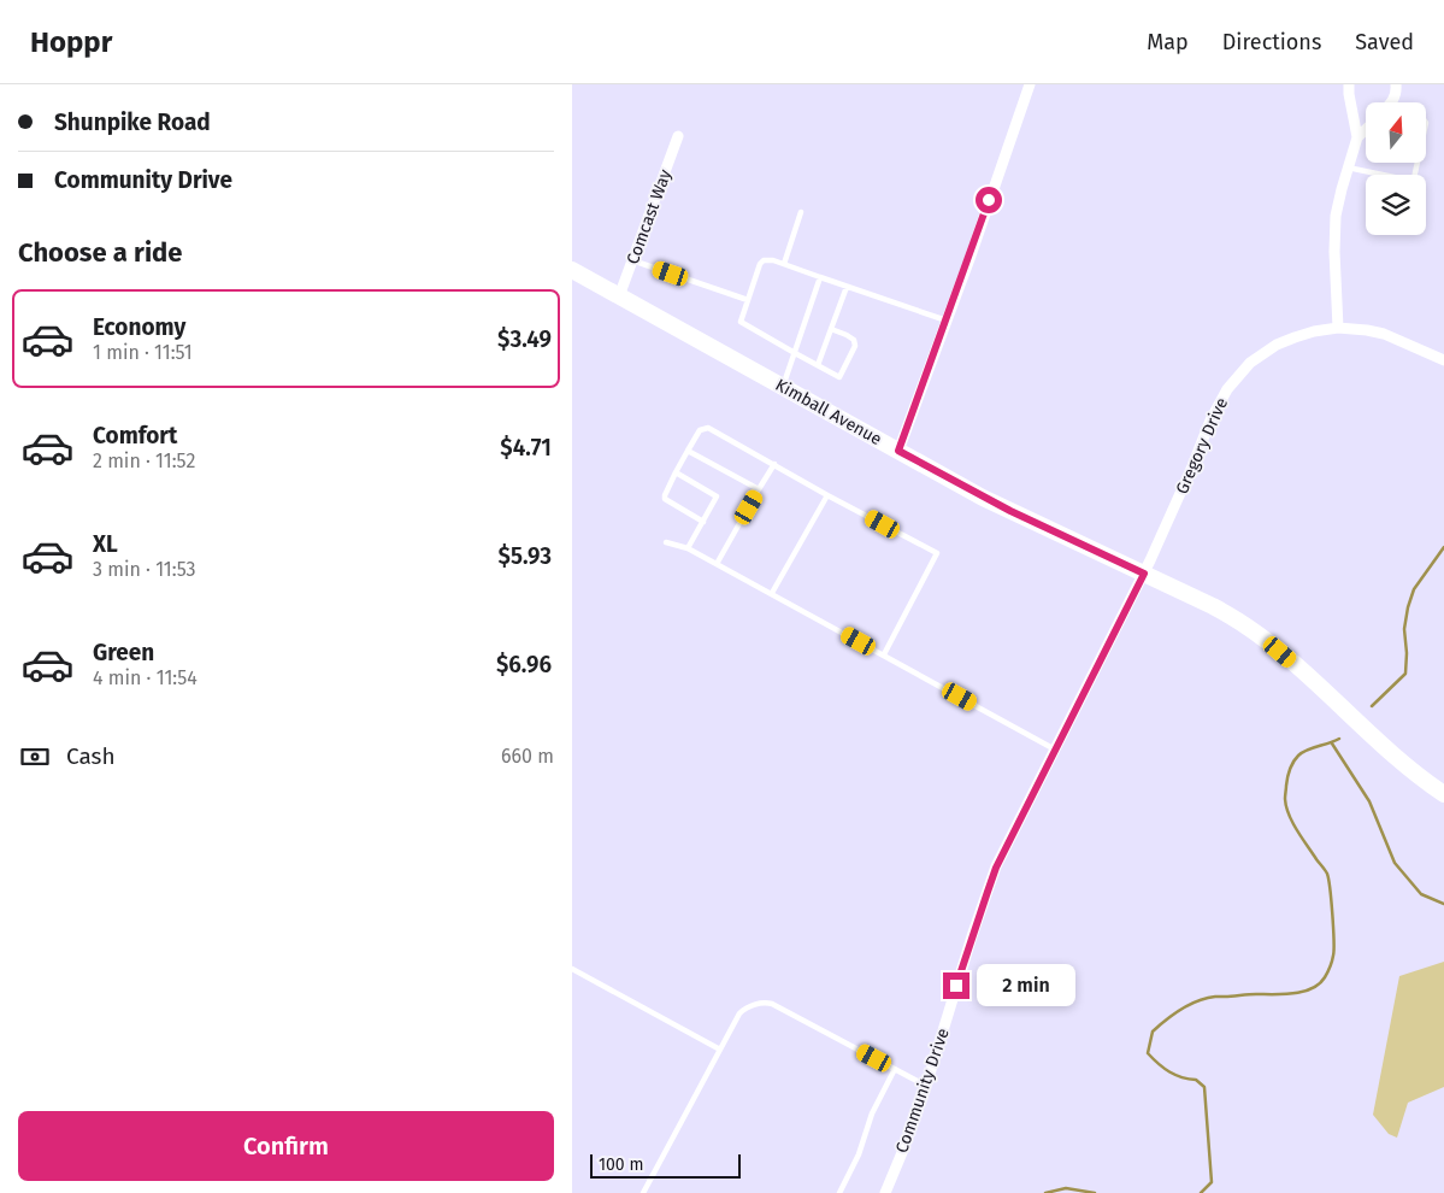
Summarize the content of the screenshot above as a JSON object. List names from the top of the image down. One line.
{"streets":{"main road":["Kimball Avenue"],"street":["Comcast Way","Gregory Drive","Community Drive"]},"crossings":[["Comcast Way","Kimball Avenue"],["Kimball Avenue","Gregory Drive"],["Kimball Avenue","Community Drive"],["Gregory Drive","Community Drive"]],"scale_bar":"100 m","north":"top","page":{"header":"Hoppr","nav":["Map","Directions","Saved"],"banner":["Shunpike Road","Community Drive"],"heading":"Choose a ride","list":[{"name":"Economy","note":"1 min · 11:51","value":"$3.49"},{"name":"Comfort","note":"2 min · 11:52","value":"$4.71"},{"name":"XL","note":"3 min · 11:53","value":"$5.93"},{"name":"Green","note":"4 min · 11:54","value":"$6.96"}],"pay":["Cash","660 m"],"bubble":"2 min","buttons":"Confirm","scale":"100 m"}}
